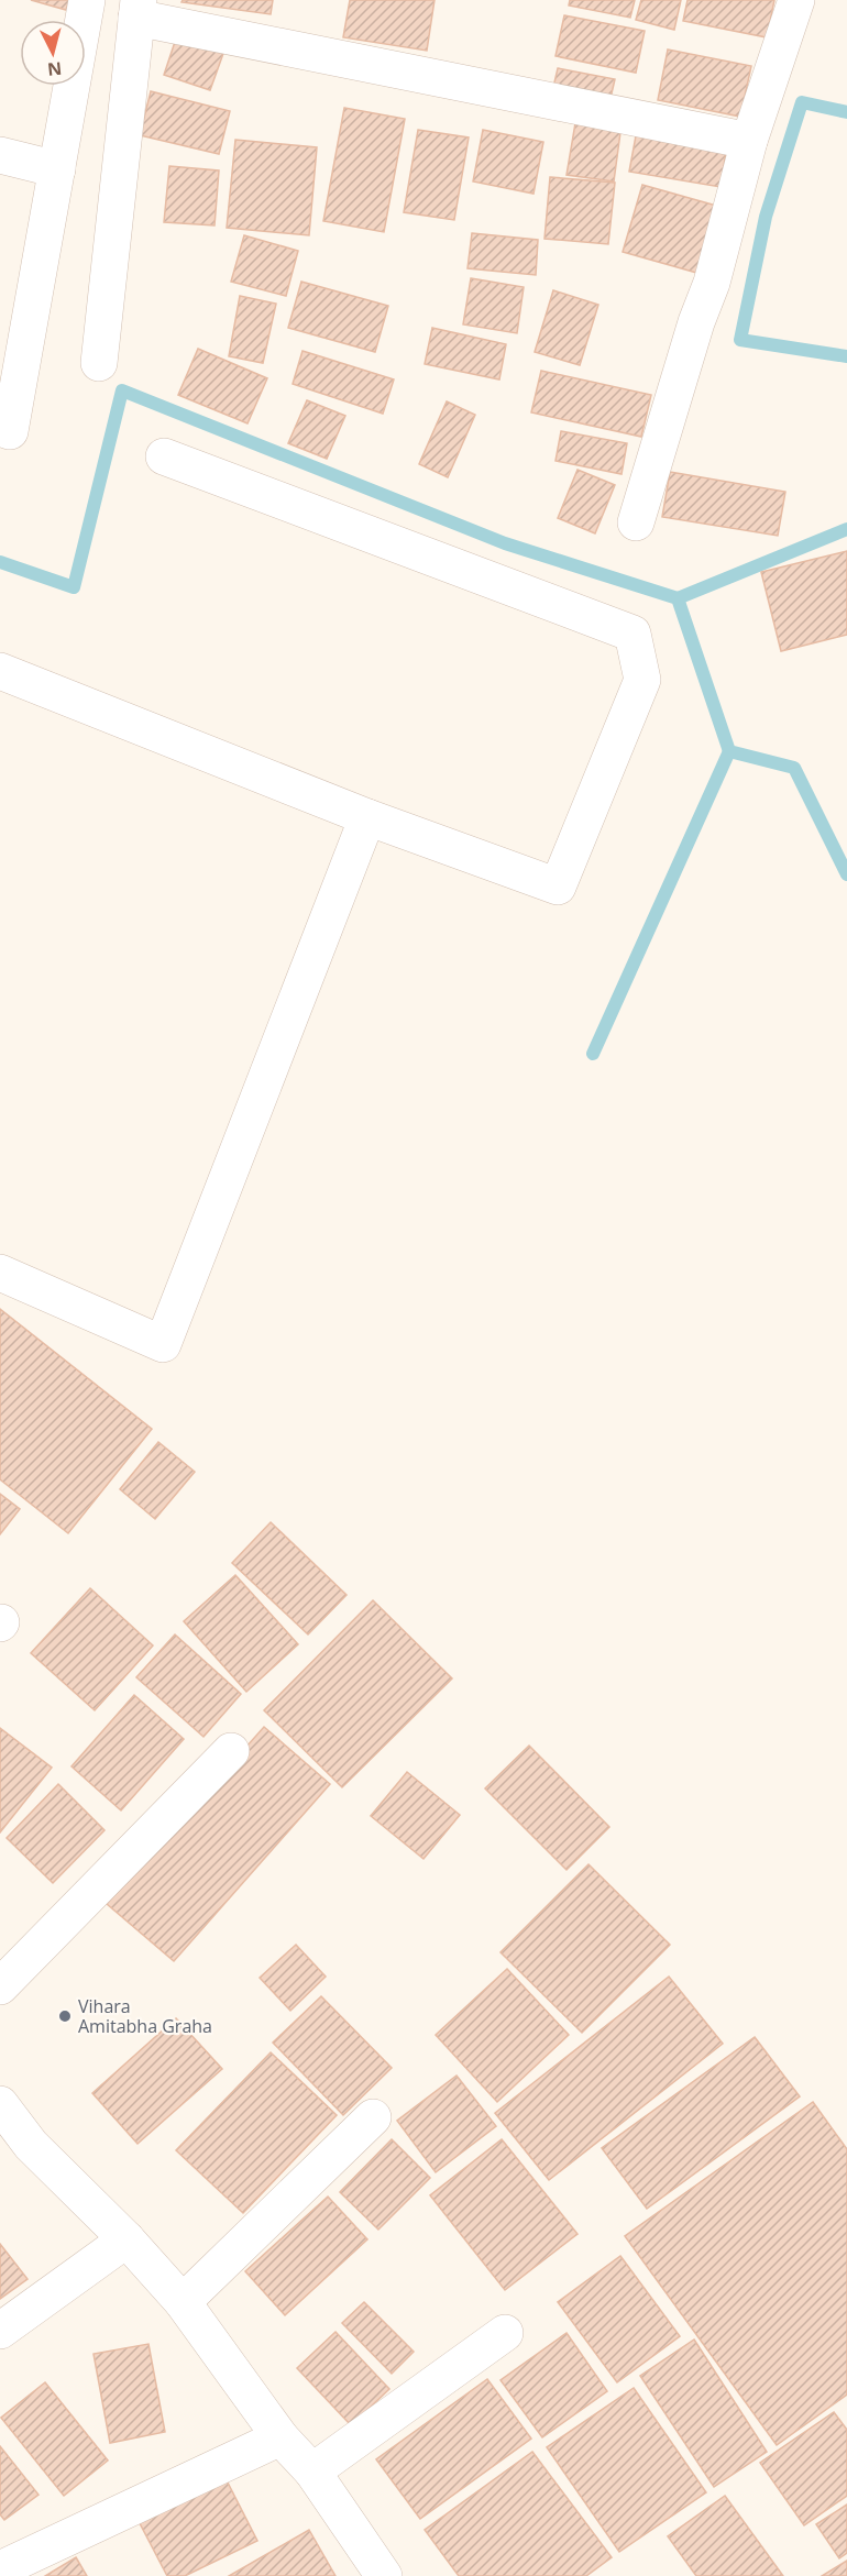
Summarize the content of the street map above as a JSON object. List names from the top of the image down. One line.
{"places":["Vihara Amitabha Graha"],"north":"bottom"}
